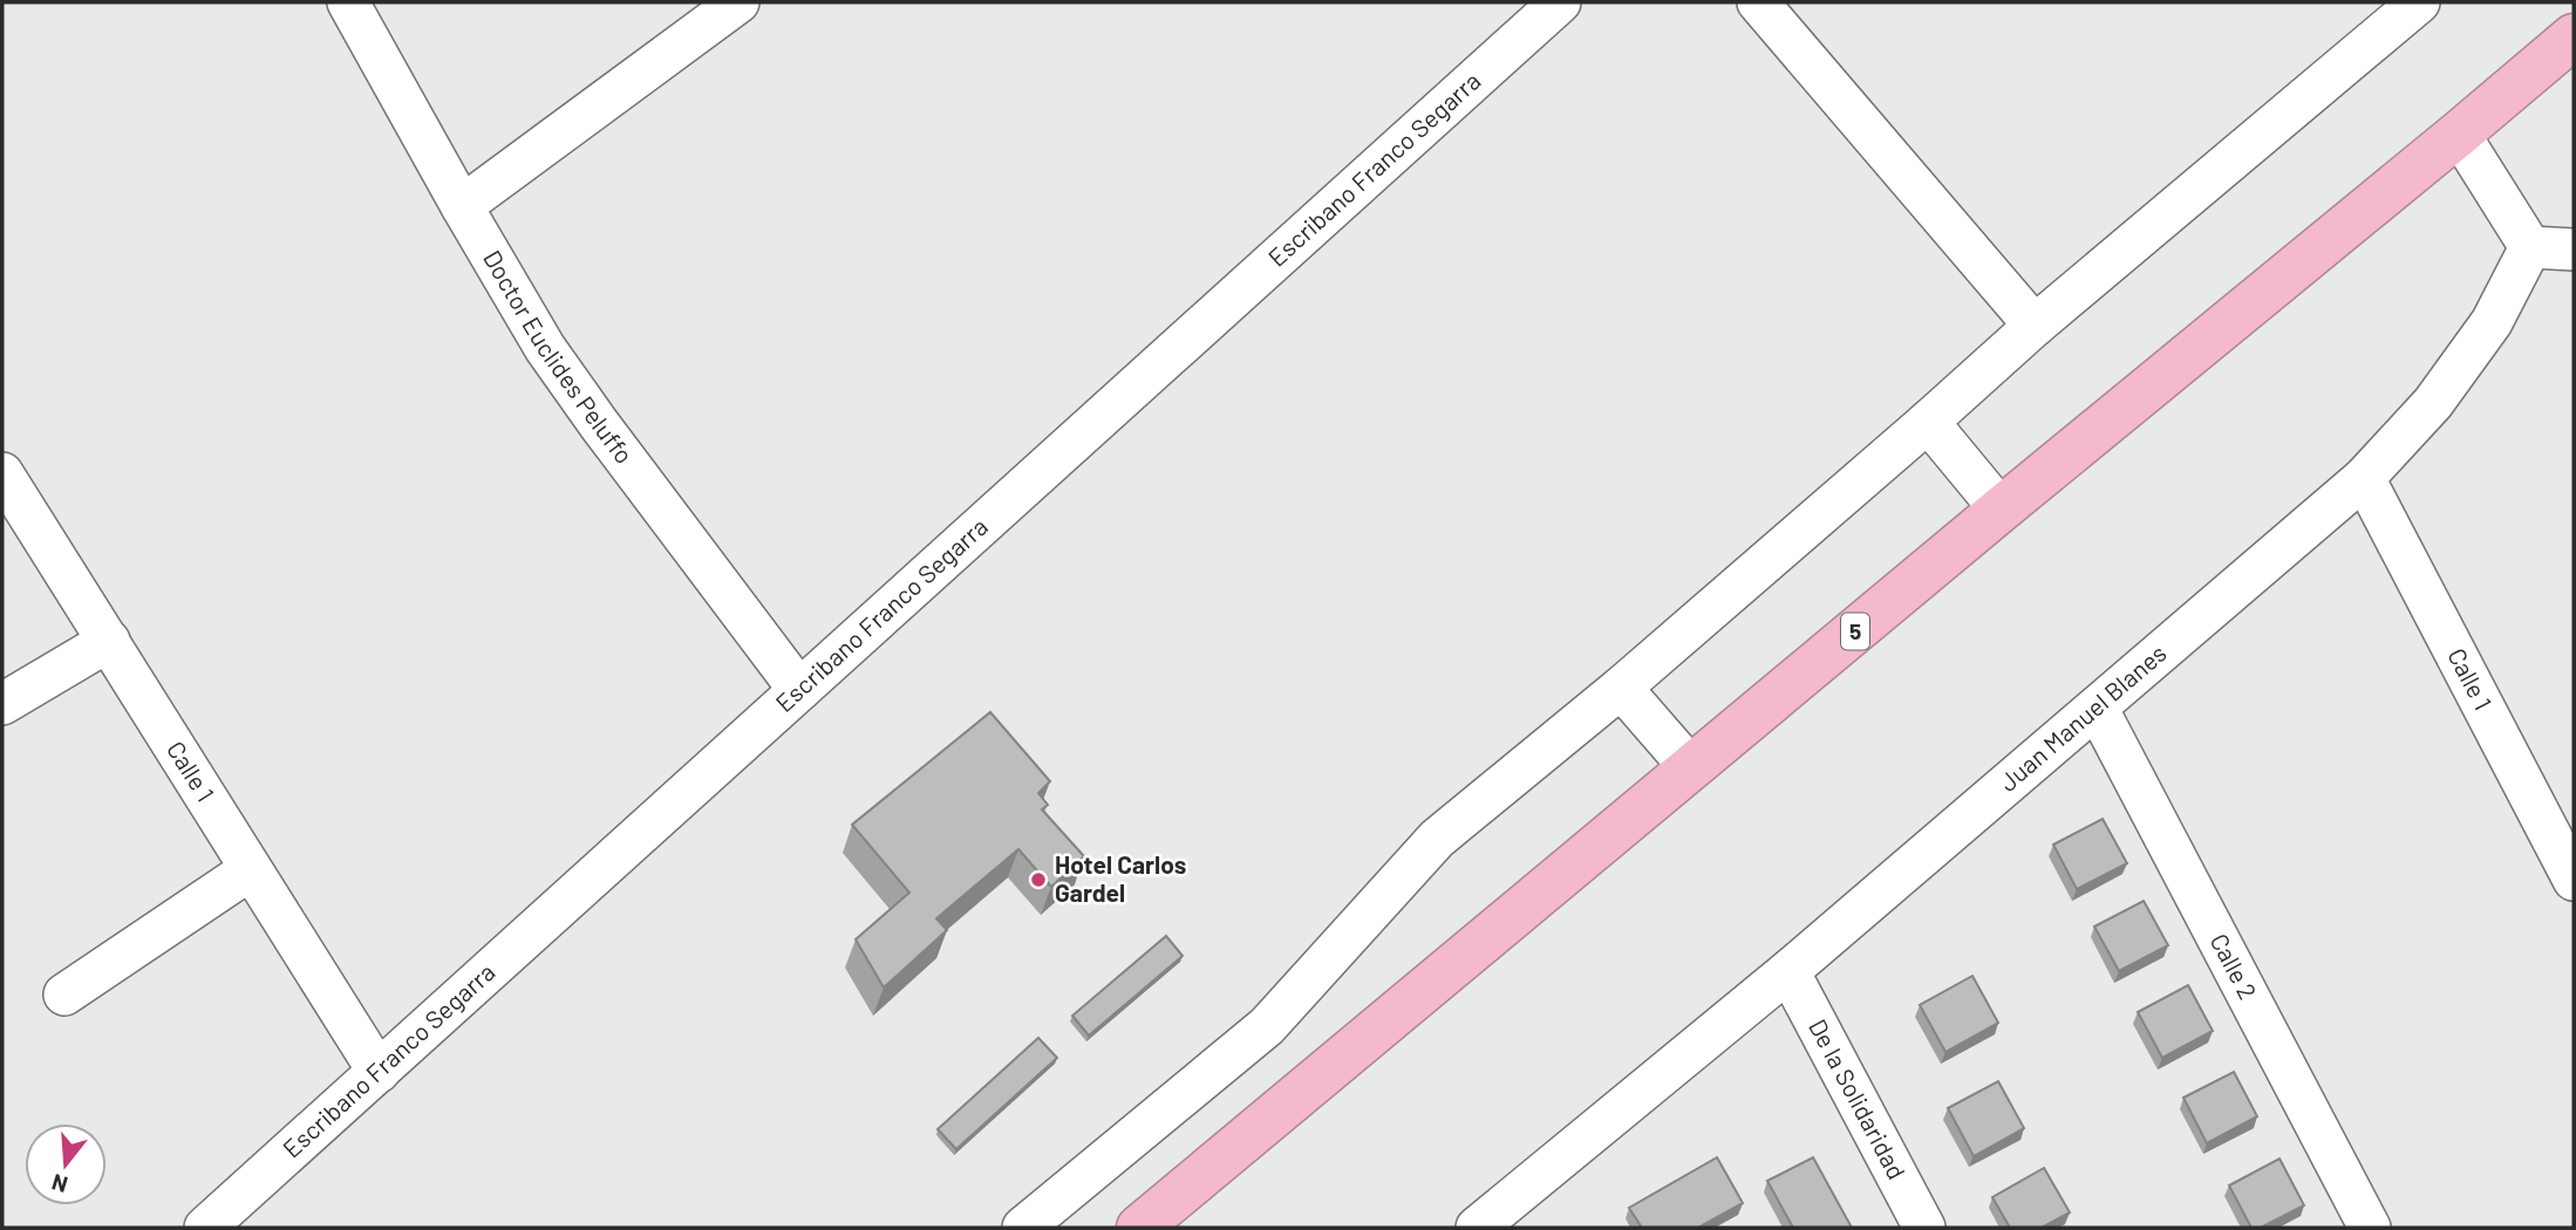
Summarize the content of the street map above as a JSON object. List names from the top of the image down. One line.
{"streets":{"highway":["5"],"street":["Escribano Franco Segarra","Doctor Euclides Peluffo","Calle 1","Juan Manuel Blanes","Calle 2","De la Solidaridad"]},"crossings":[["Escribano Franco Segarra","Doctor Euclides Peluffo"],["Escribano Franco Segarra","Calle 1"],["Calle 1","Juan Manuel Blanes"],["Juan Manuel Blanes","Calle 2"],["Juan Manuel Blanes","De la Solidaridad"]],"places":["Hotel Carlos Gardel"],"north":"bottom"}
